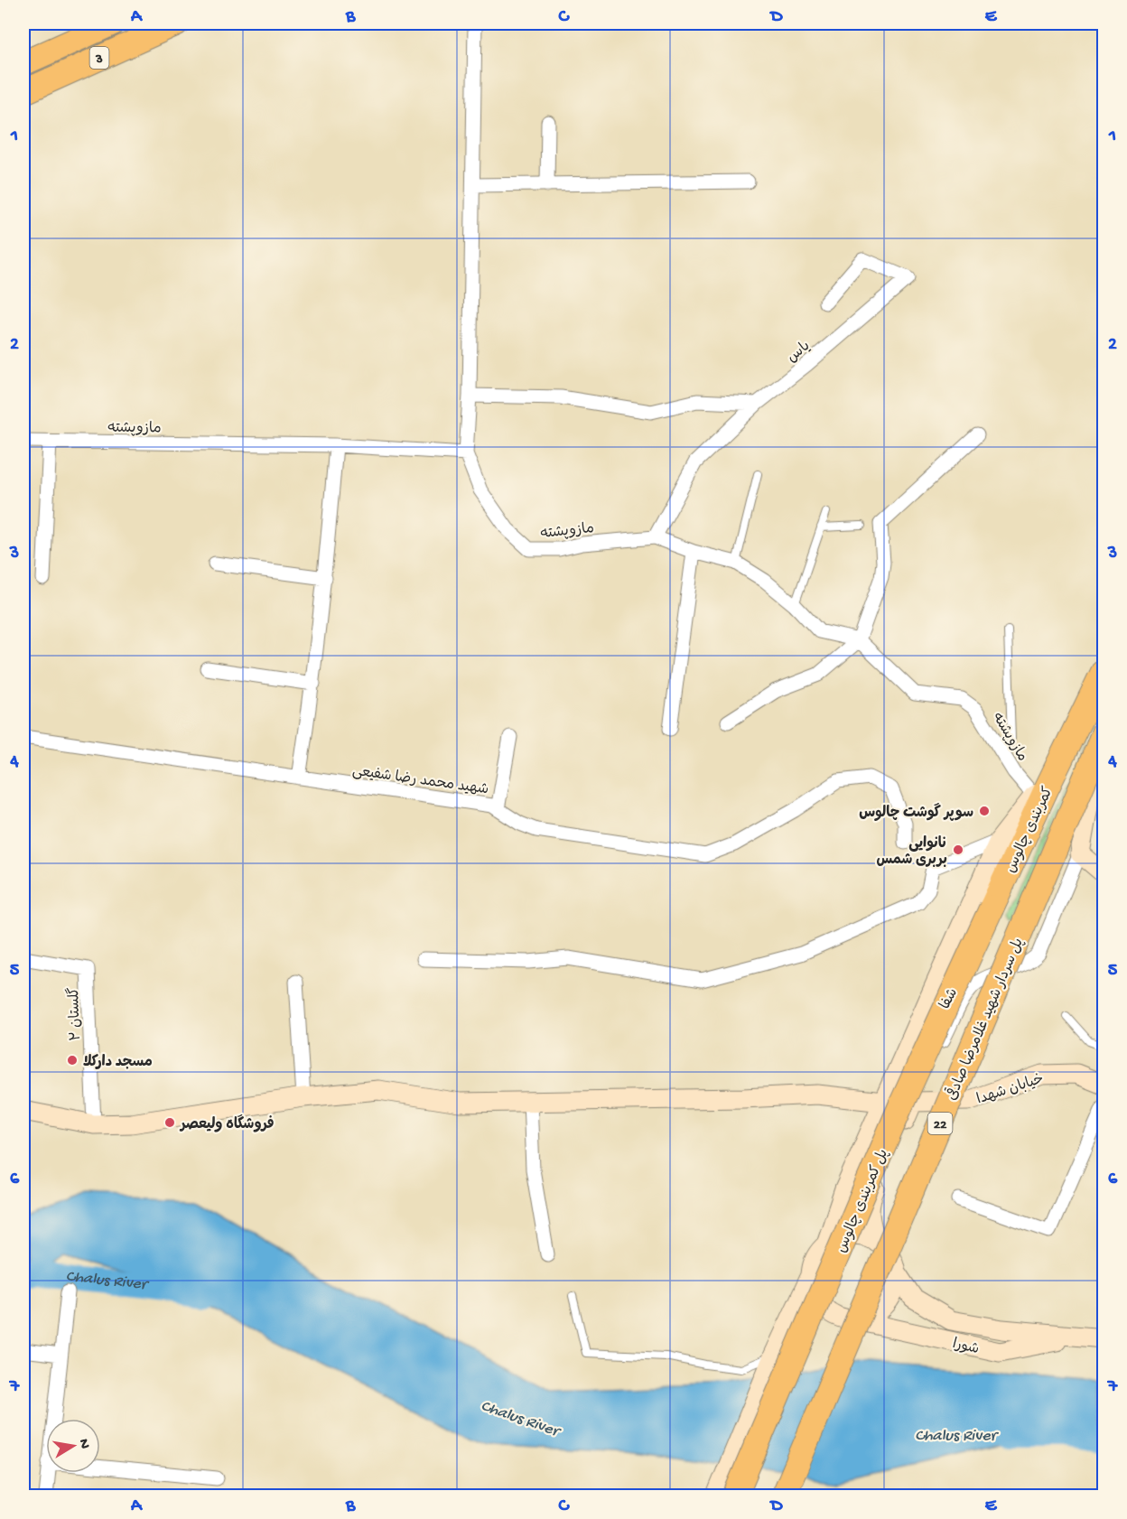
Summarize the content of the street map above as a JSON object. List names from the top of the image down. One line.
{"streets":{"highway":["3","کمربندی چالوس","پل سردار شهید غلامرضا صادقی","22","پل کمربندی چالوس"],"street":["یاس","مازوپشته","شهید محمد رضا شفیعی","شفا","گلستان ۲","خیابان شهدا","شورا"]},"crossings":[["یاس","مازوپشته"],["مازوپشته","کمربندی چالوس"],["کمربندی چالوس","پل کمربندی چالوس"],["شفا","خیابان شهدا"]],"water":["Chalus River"],"places":["سوپر گوشت چالوس","نانوایی بربری شمس","مسجد دارکلا","فروشگاه ولیعصر"],"north":"right","grid":{"columns":["A","B","C","D","E"],"rows":["1","2","3","4","5","6","7"]}}
